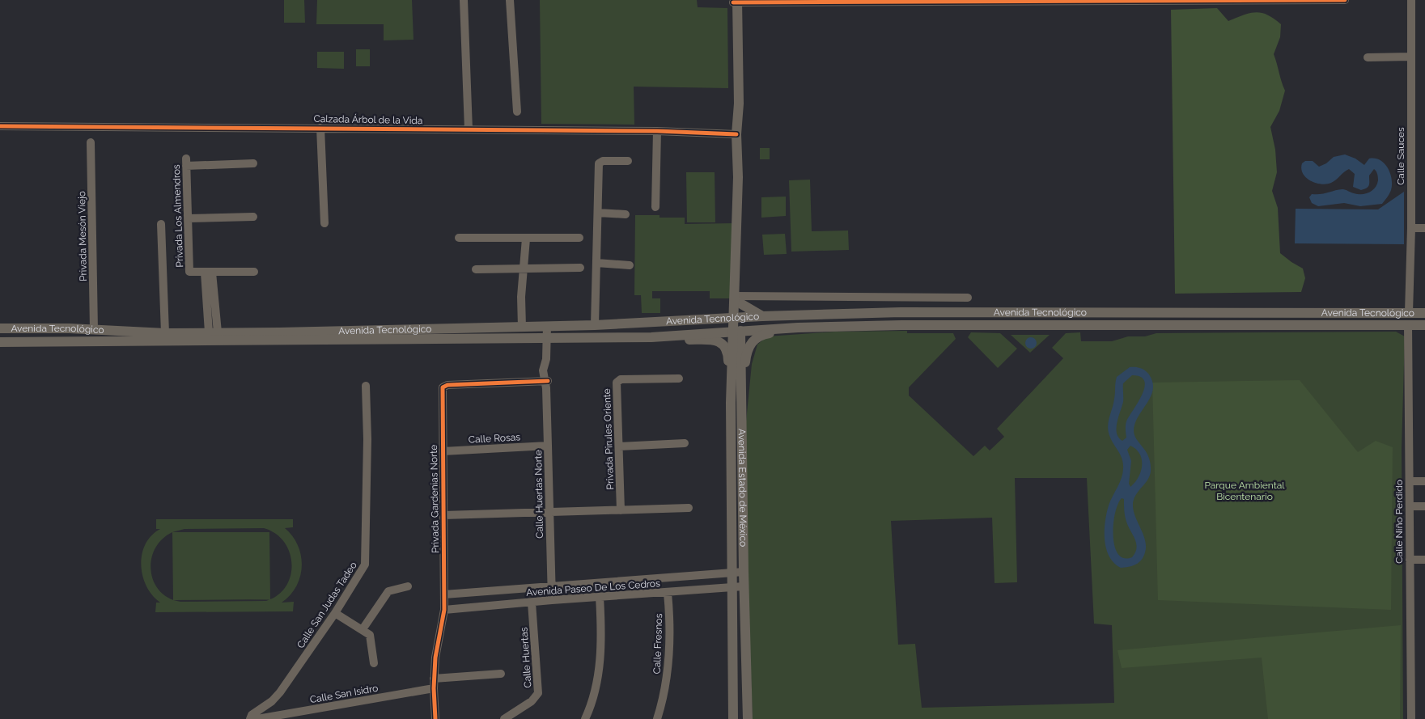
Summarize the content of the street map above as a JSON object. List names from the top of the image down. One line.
{"streets":{"main road":["Avenida Tecnológico","Avenida Estado de México"],"street":["Calzada Árbol de la Vida","Calle Sauces","Privada Los Almendros","Privada Mesón Viejo","Calle Rosas","Privada Pirules Oriente","Calle Huertas Norte","Privada Gardenias Norte","Calle Niño Perdido","Avenida Paseo De Los Cedros","Calle San Judas Tadeo","Calle Fresnos","Calle Huertas","Calle San Isidro"]},"crossings":[["Calzada Árbol de la Vida","Avenida Estado de México"],["Calle Sauces","Avenida Tecnológico"],["Privada Mesón Viejo","Avenida Tecnológico"],["Avenida Tecnológico","Avenida Estado de México"],["Avenida Tecnológico","Calle Huertas Norte"],["Avenida Tecnológico","Calle Niño Perdido"],["Calle Rosas","Calle Huertas Norte"],["Calle Rosas","Privada Gardenias Norte"],["Avenida Estado de México","Avenida Paseo De Los Cedros"],["Calle Huertas Norte","Privada Gardenias Norte"],["Calle Huertas Norte","Avenida Paseo De Los Cedros"],["Privada Gardenias Norte","Avenida Paseo De Los Cedros"],["Privada Gardenias Norte","Calle San Isidro"],["Avenida Paseo De Los Cedros","Calle Fresnos"],["Avenida Paseo De Los Cedros","Calle Huertas"],["Calle San Judas Tadeo","Calle San Isidro"]],"parks":["Parque Ambiental Bicentenario"]}
